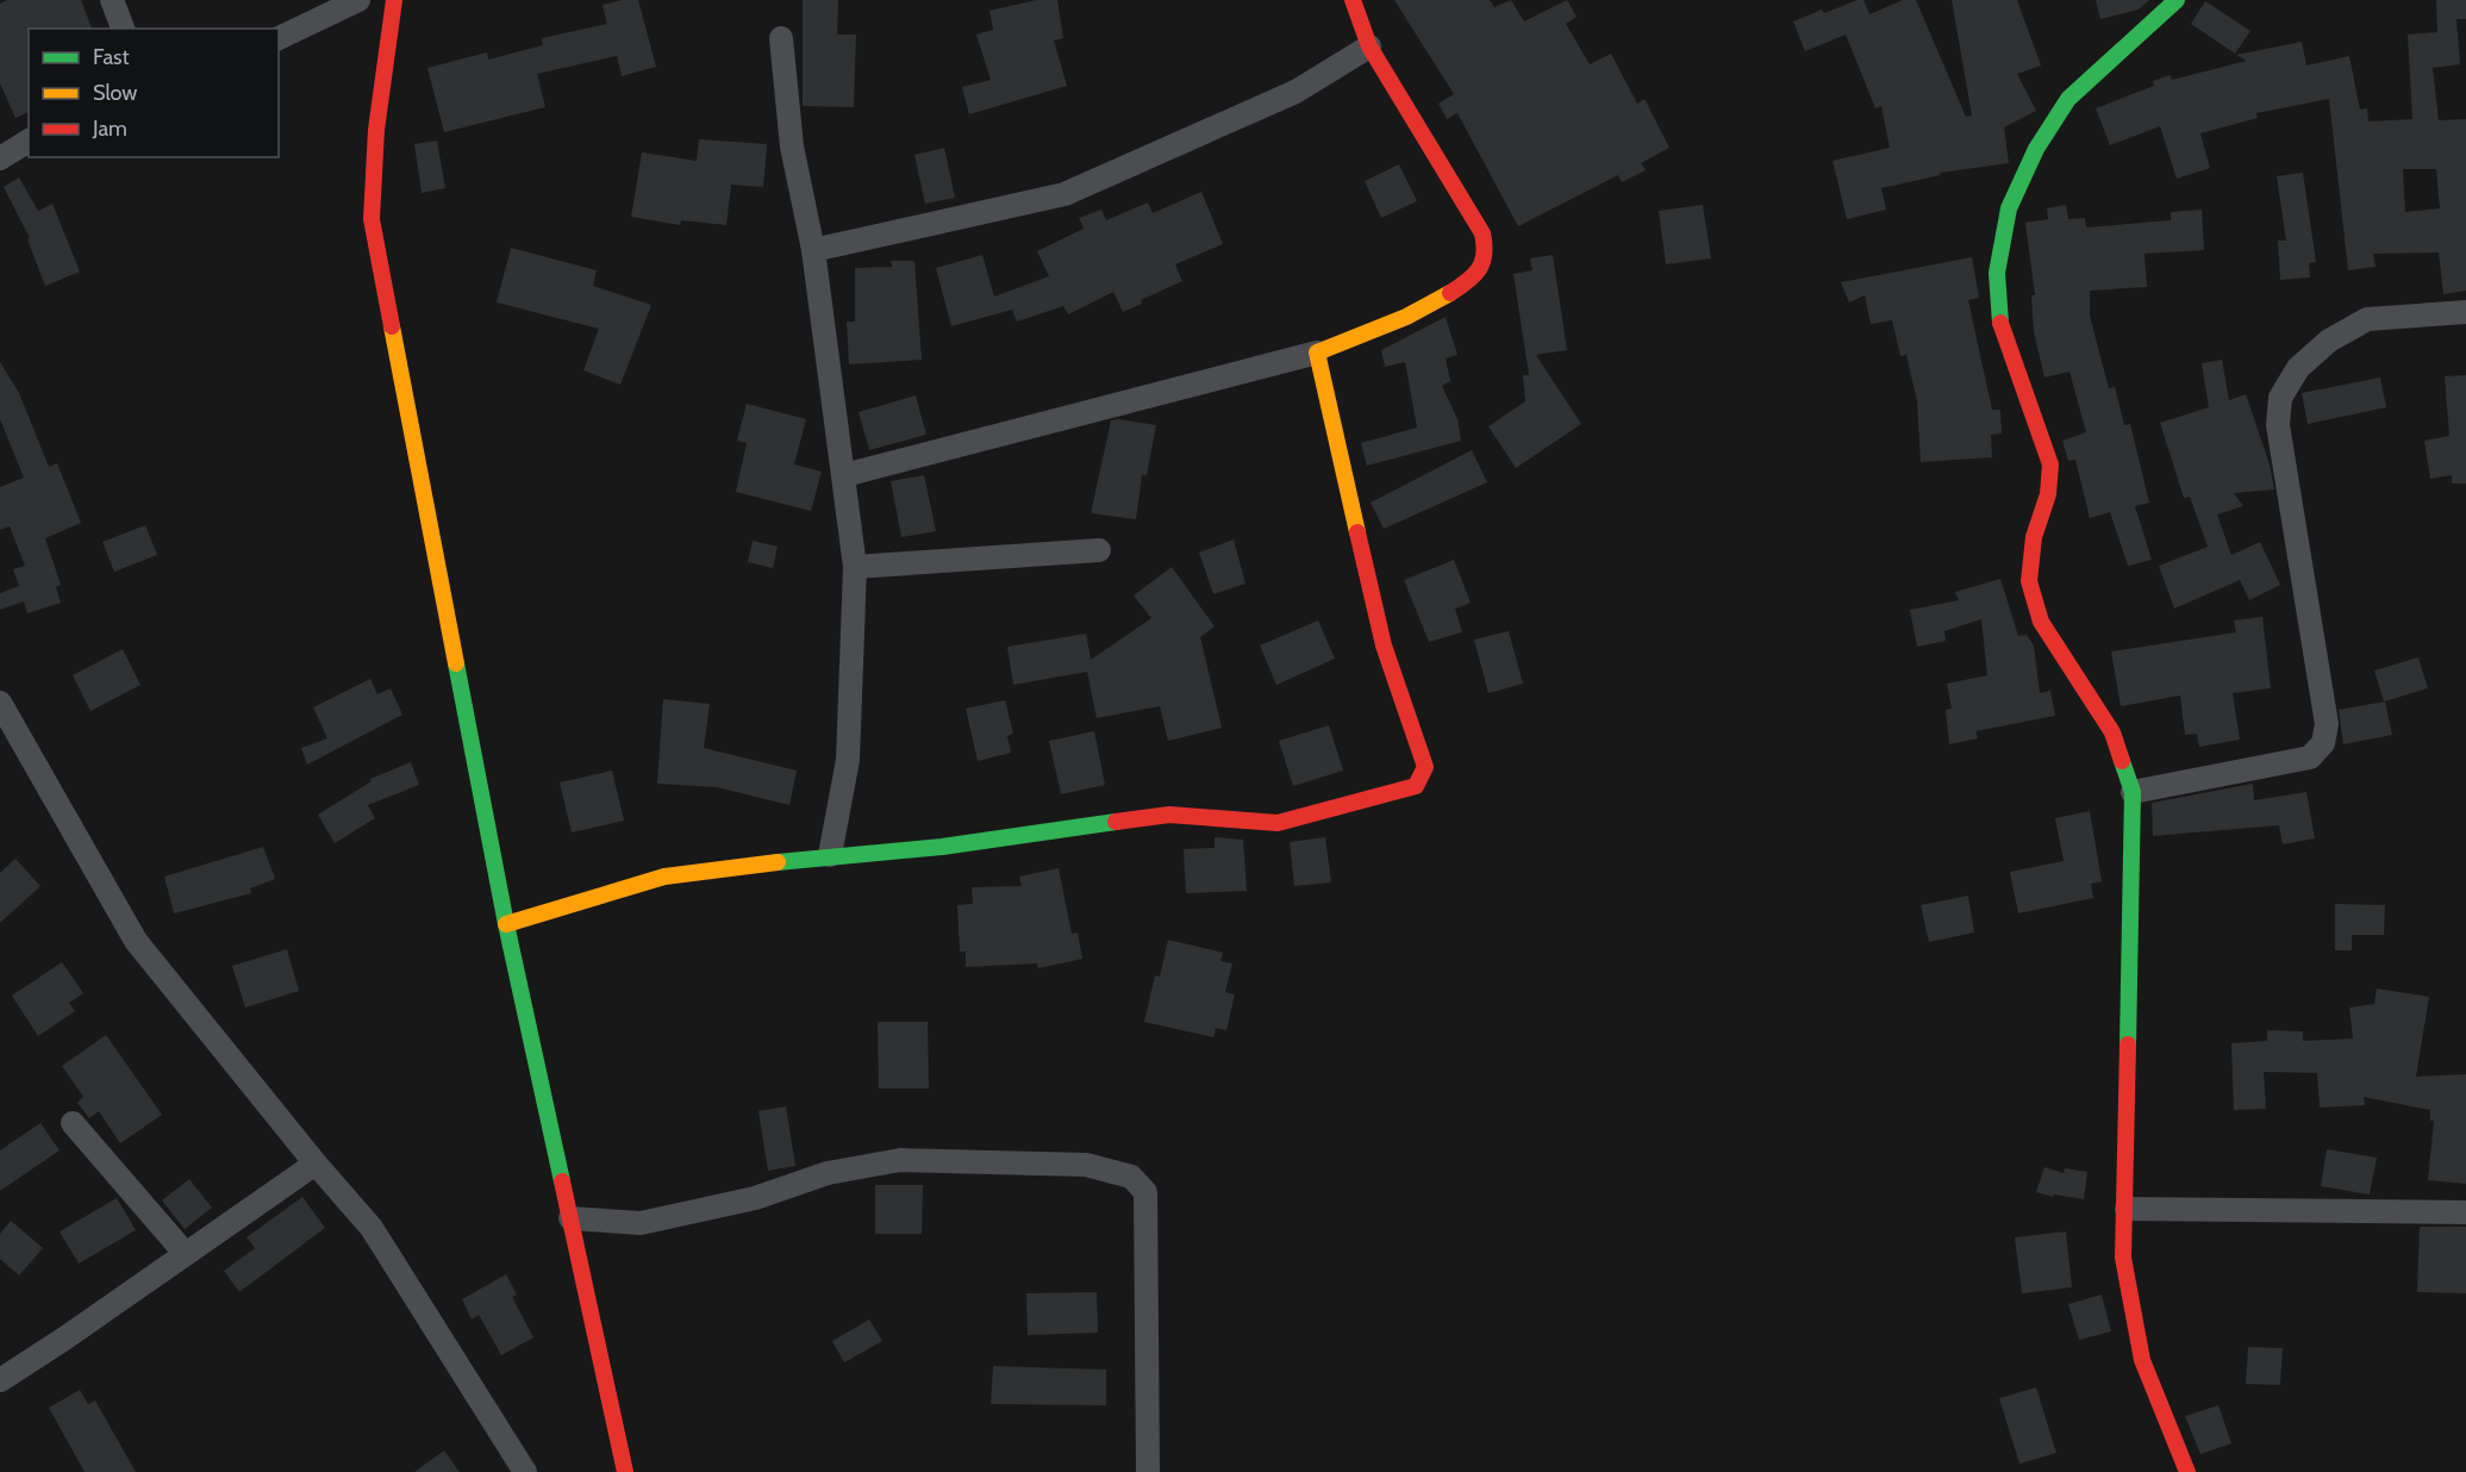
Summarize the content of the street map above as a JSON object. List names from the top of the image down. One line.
{"legend":["Fast","Slow","Jam"]}
